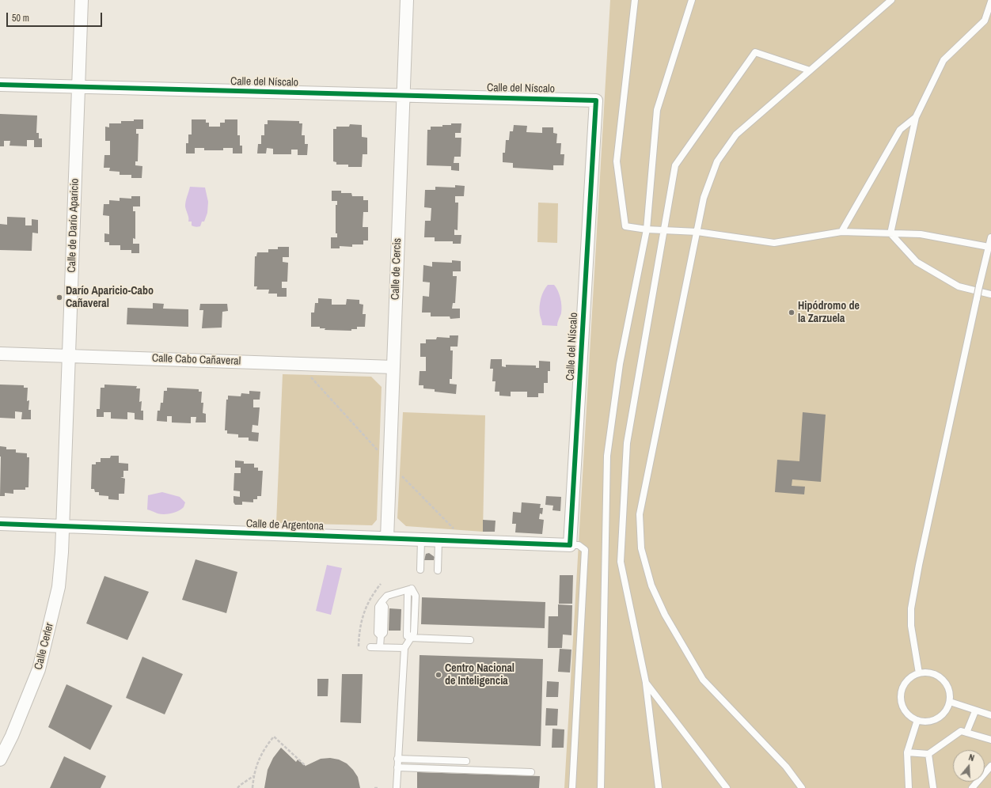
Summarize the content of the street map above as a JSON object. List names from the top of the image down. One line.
{"streets":{"street":["Calle del Níscalo","Calle de Darío Aparicio","Calle de Cercis","Calle Cabo Cañaveral","Calle de Argentona","Calle Cerler"]},"crossings":[["Calle del Níscalo","Calle de Darío Aparicio"],["Calle del Níscalo","Calle de Cercis"],["Calle del Níscalo","Calle de Argentona"],["Calle de Darío Aparicio","Calle Cabo Cañaveral"],["Calle de Darío Aparicio","Calle de Argentona"],["Calle de Darío Aparicio","Calle Cerler"],["Calle de Cercis","Calle Cabo Cañaveral"],["Calle de Cercis","Calle de Argentona"],["Calle de Argentona","Calle Cerler"]],"places":["Darío Aparicio-Cabo Cañaveral","Hipódromo de la Zarzuela","Centro Nacional de Inteligencia"],"scale_bar":"50 m","north":"top"}
